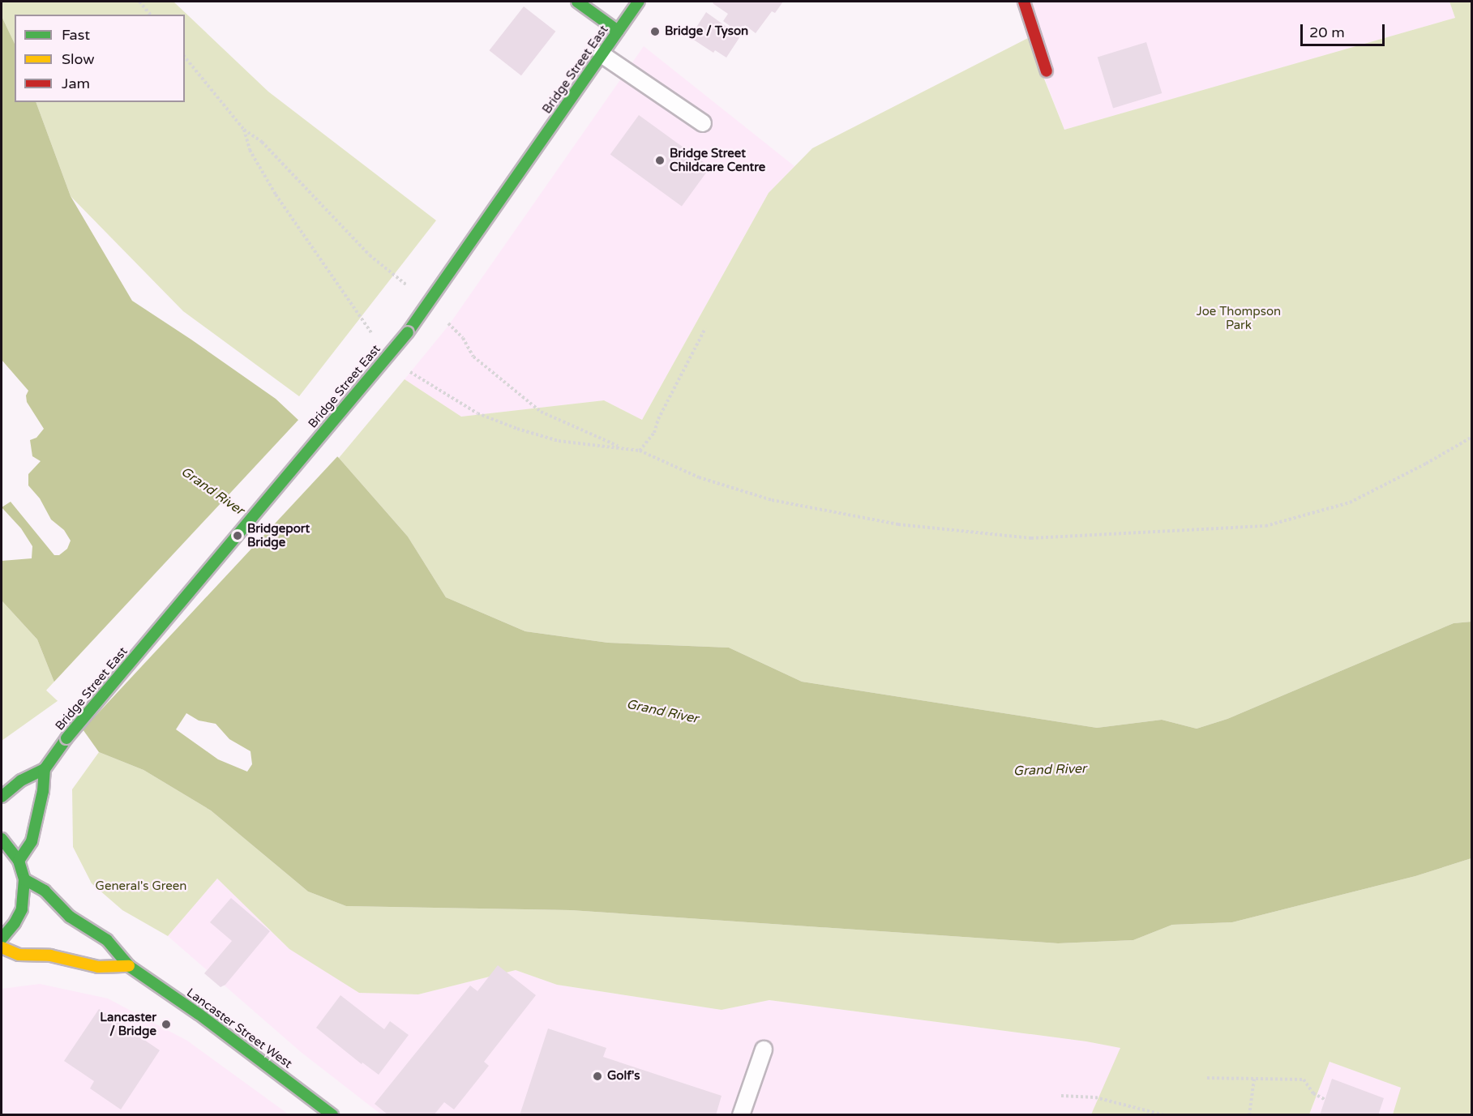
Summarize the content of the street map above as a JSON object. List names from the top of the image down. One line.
{"streets":{"main road":["Bridge Street East","Lancaster Street West"]},"water":["Grand River"],"parks":["Joe Thompson Park","General's Green"],"places":["Bridge / Tyson","Bridge Street Childcare Centre","Bridgeport Bridge","Lancaster / Bridge","Golf's"],"legend":["Fast","Slow","Jam"],"scale_bar":"20 m"}
